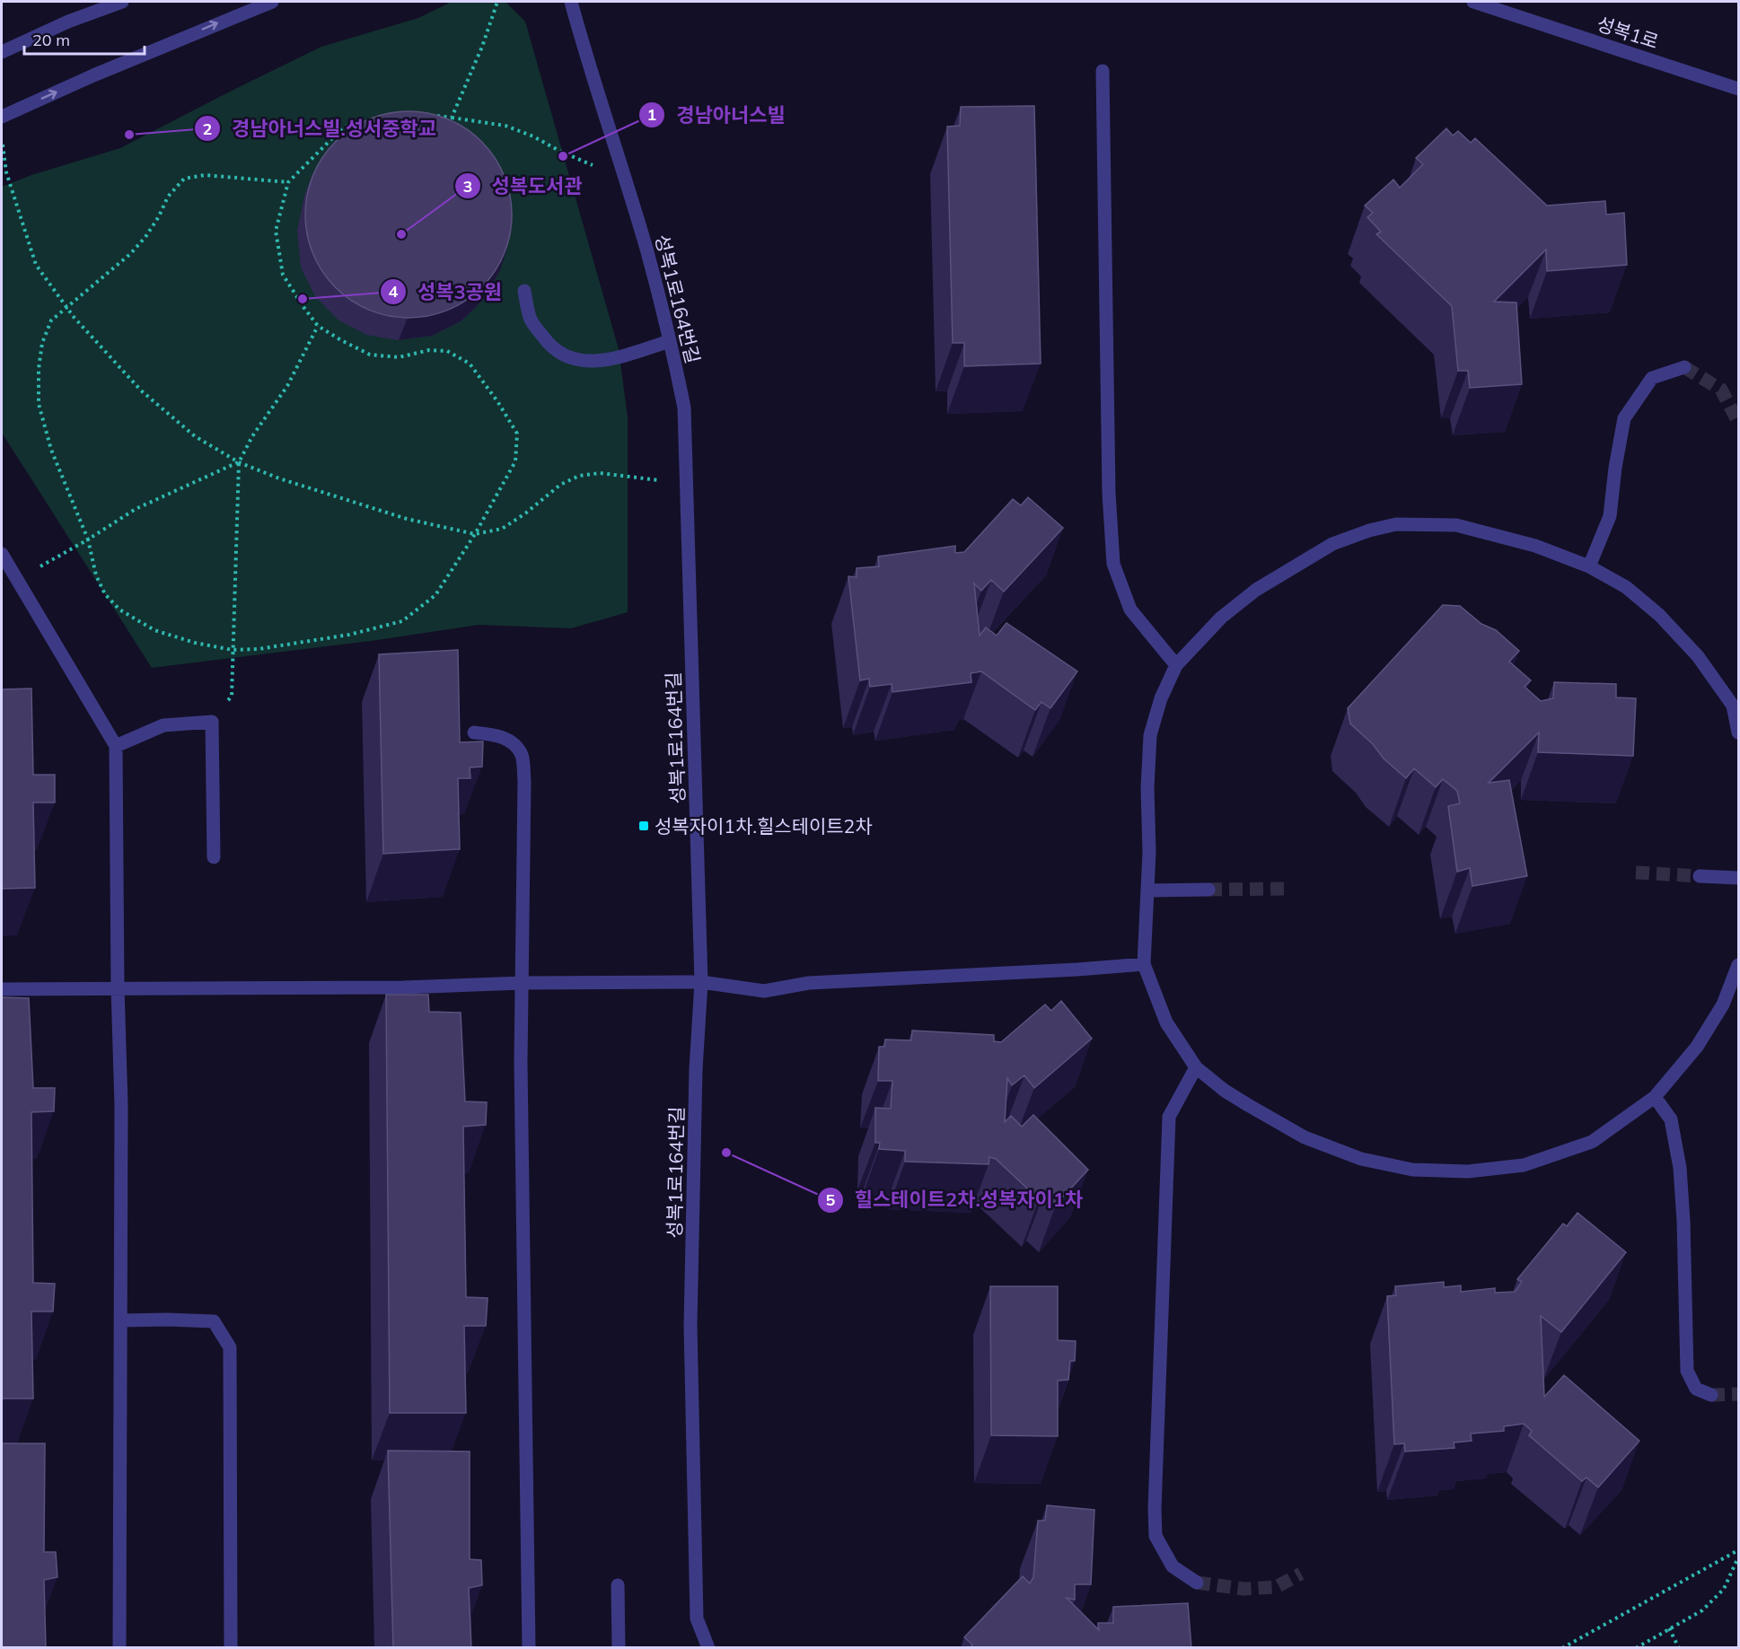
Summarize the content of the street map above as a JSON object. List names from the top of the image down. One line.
{"streets":{"street":["성복1로","성복1로164번길"]},"places":{"other":["경남아너스빌.성서중학교","경남아너스빌","성복도서관","성복3공원","힐스테이트2차.성복자이1차"],"transit":["성복자이1차.힐스테이트2차"]},"scale_bar":"20 m"}
